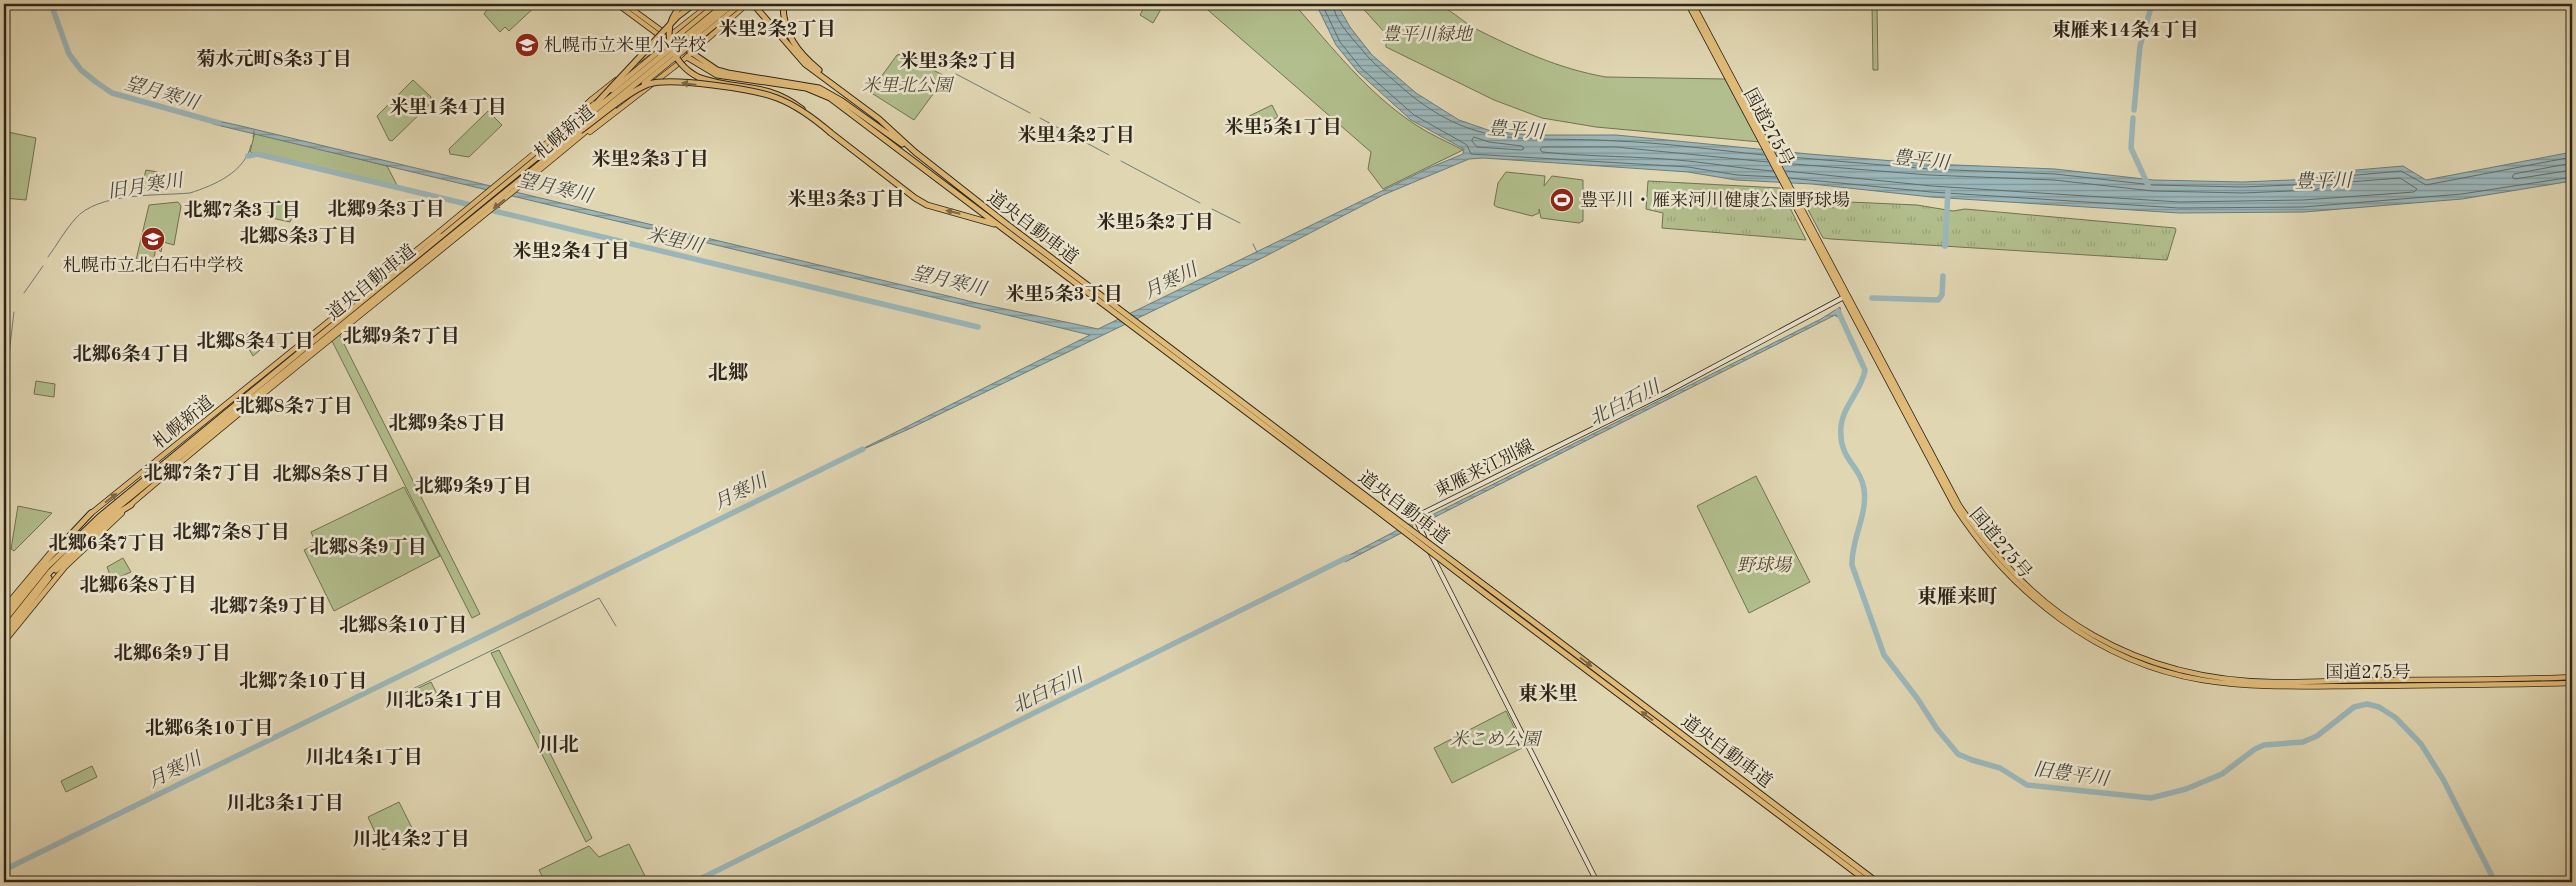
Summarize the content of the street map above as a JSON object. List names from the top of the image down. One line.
{"streets":{"highway":["道央自動車道"],"main road":["国道275号","札幌新道","東雁来江別線"]},"crossings":[["国道275号","東雁来江別線"]],"districts":["米里2条2丁目","東雁来14条4丁目","菊水元町8条3丁目","米里3条2丁目","米里1条4丁目","米里5条1丁目","米里4条2丁目","米里2条3丁目","米里3条3丁目","北郷9条3丁目","北郷7条3丁目","米里5条2丁目","北郷8条3丁目","米里2条4丁目","米里5条3丁目","北郷9条7丁目","北郷8条4丁目","北郷6条4丁目","北郷","北郷8条7丁目","北郷9条8丁目","北郷7条7丁目","北郷8条8丁目","北郷9条9丁目","北郷7条8丁目","北郷6条7丁目","北郷8条9丁目","北郷6条8丁目","東雁来町","北郷7条9丁目","北郷8条10丁目","北郷6条9丁目","北郷7条10丁目","東米里","川北5条1丁目","北郷6条10丁目","川北","川北4条1丁目","川北3条1丁目","川北4条2丁目"],"water":["望月寒川","豊平川","旧月寒川","米里川","月寒川","北白石川","旧豊平川"],"parks":["豊平川緑地","米里北公園","野球場","米こめ公園"],"places":{"school or university":["札幌市立米里小学校","札幌市立北白石中学校"],"sports":["豊平川・雁来河川健康公園野球場"]}}
